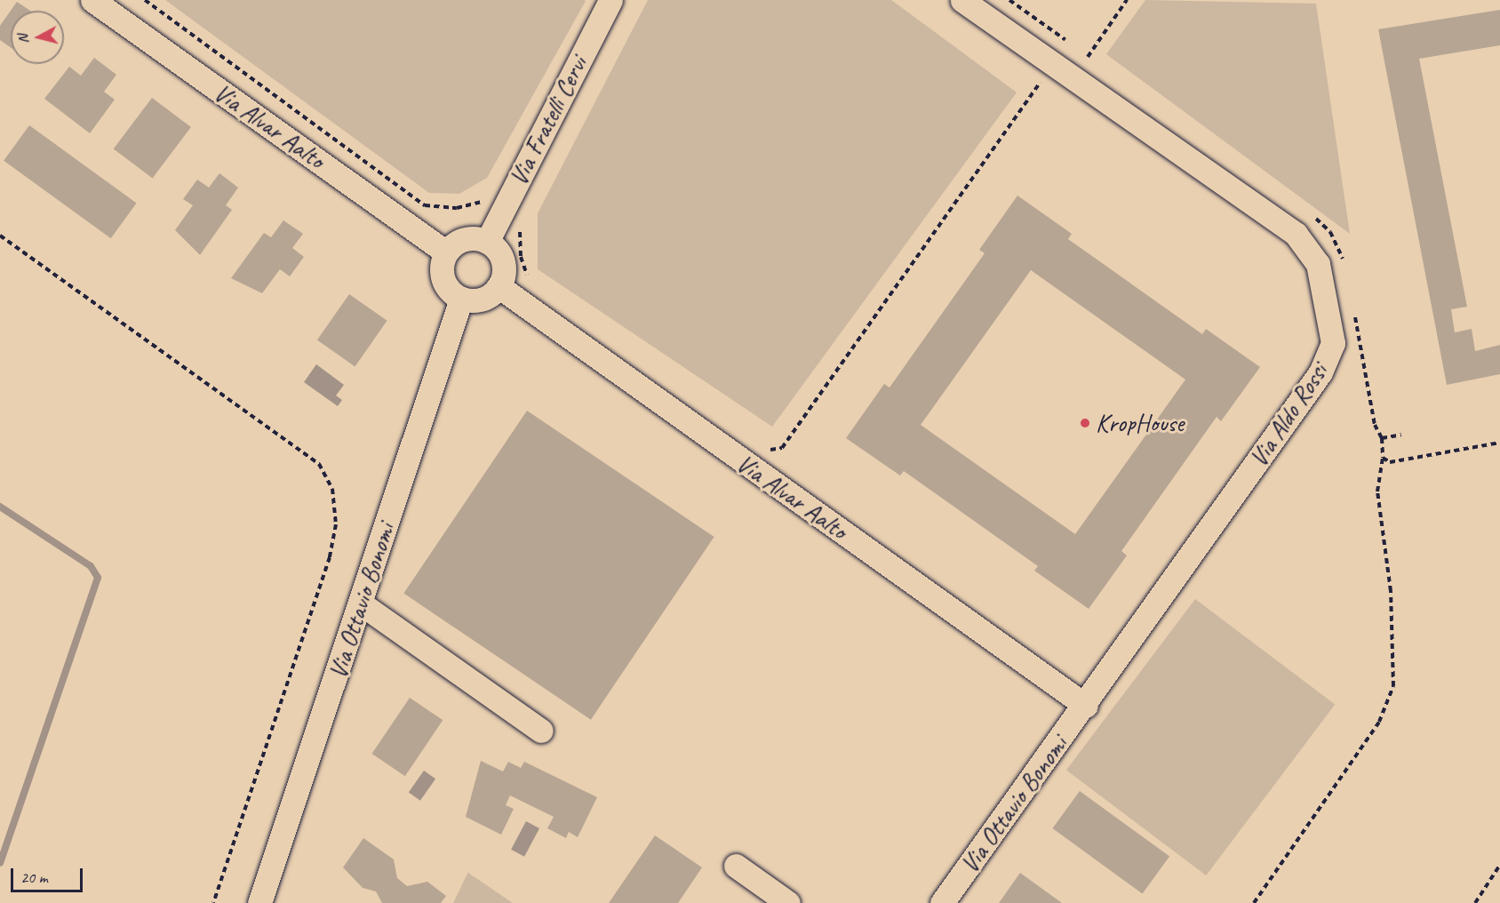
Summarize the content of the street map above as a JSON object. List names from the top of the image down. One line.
{"streets":{"street":["Via Fratelli Cervi","Via Alvar Aalto","Via Aldo Rossi","Via Ottavio Bonomi"]},"crossings":[["Via Fratelli Cervi","Via Alvar Aalto"],["Via Fratelli Cervi","Via Ottavio Bonomi"],["Via Alvar Aalto","Via Aldo Rossi"],["Via Alvar Aalto","Via Ottavio Bonomi"],["Via Aldo Rossi","Via Ottavio Bonomi"]],"places":["KropHouse"],"scale_bar":"20 m","north":"left"}
